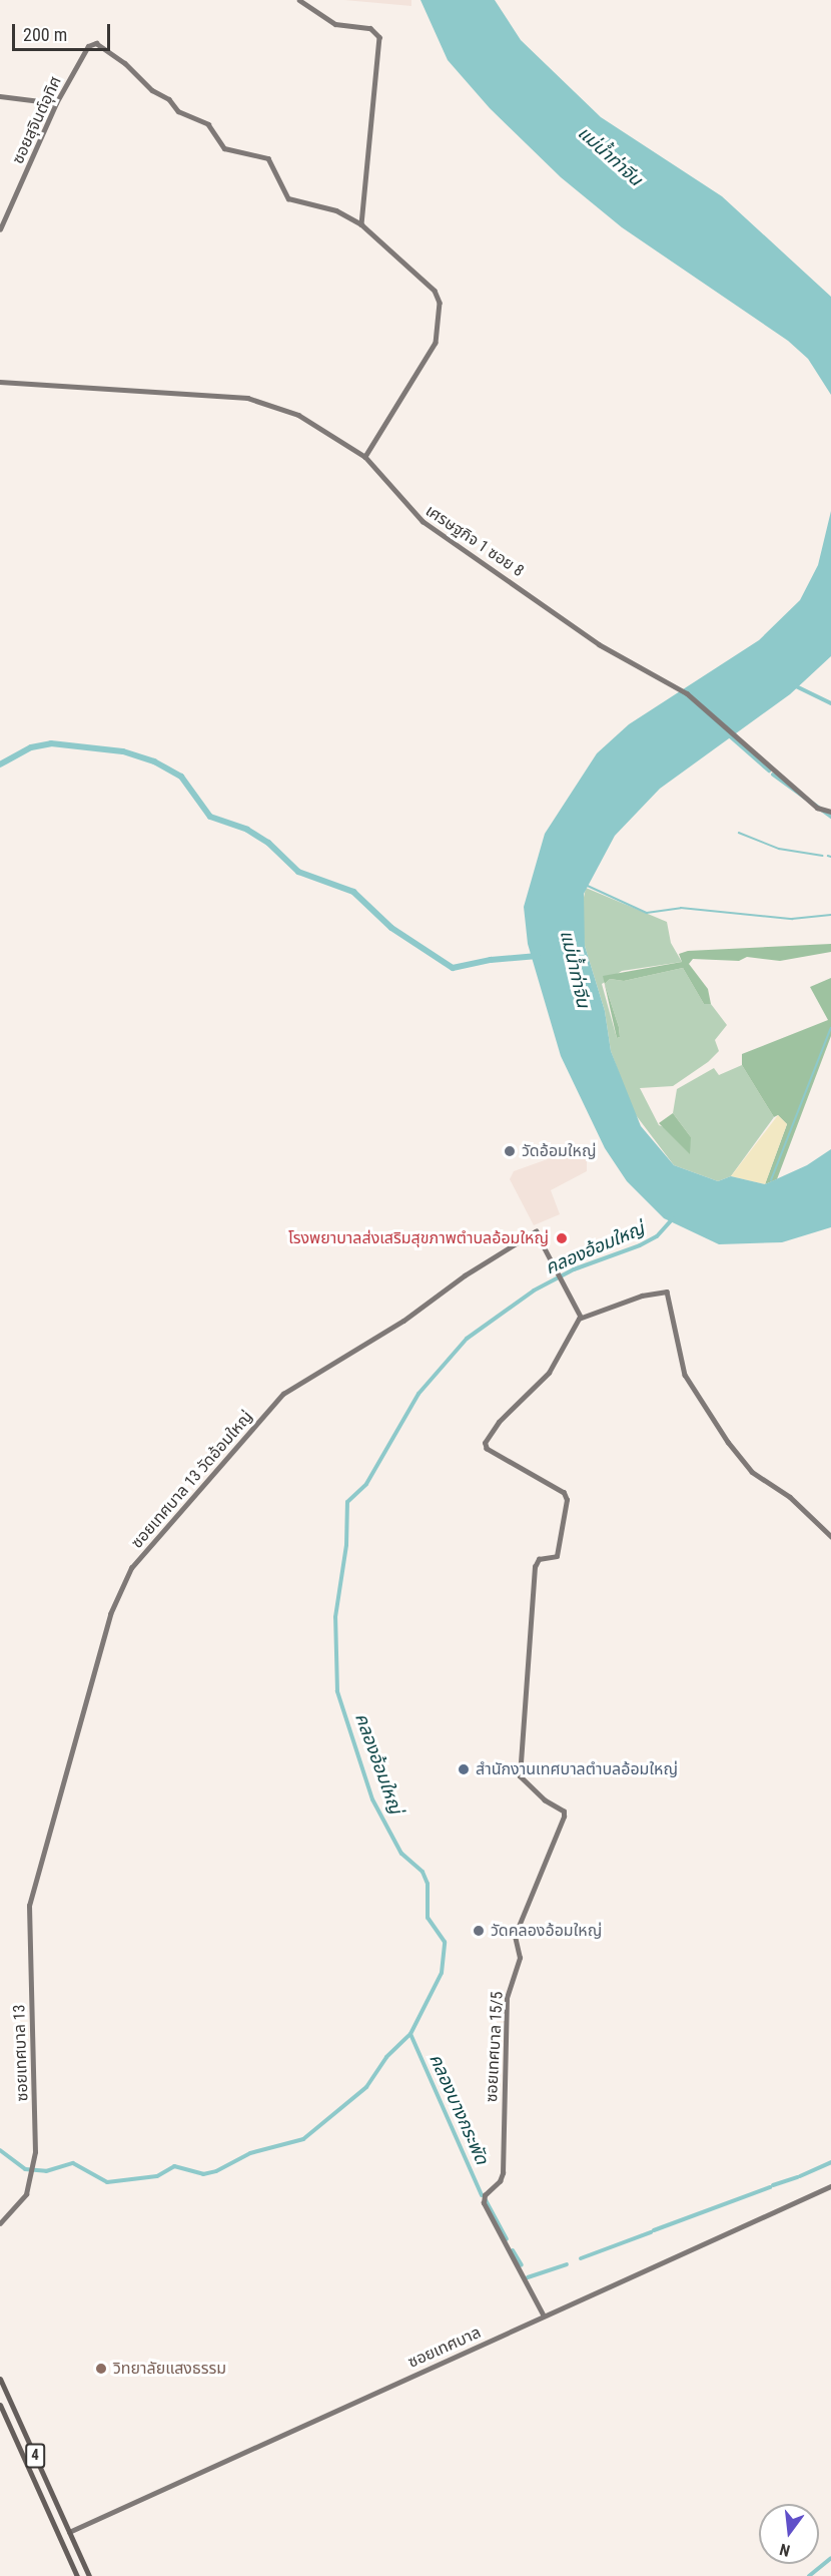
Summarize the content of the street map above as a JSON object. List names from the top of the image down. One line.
{"streets":{"main road":["4"],"street":["ซอยสุจินต์อุทิศ","เศรษฐกิจ 1 ซอย 8","ซอยเทศบาล 13 วัดอ้อมใหญ่","ซอยเทศบาล 15/5","ซอยเทศบาล 13","ซอยเทศบาล"]},"crossings":[["ซอยเทศบาล 13 วัดอ้อมใหญ่","ซอยเทศบาล 15/5"],["ซอยเทศบาล 13 วัดอ้อมใหญ่","ซอยเทศบาล 13"],["ซอยเทศบาล 15/5","ซอยเทศบาล"],["ซอยเทศบาล","4"]],"water":["แม่น้ำท่าจีน","คลองอ้อมใหญ่","คลองบางกระพัด"],"places":["วัดอ้อมใหญ่","โรงพยาบาลส่งเสริมสุขภาพตำบลอ้อมใหญ่","สำนักงานเทศบาลตำบลอ้อมใหญ่","วัดคลองอ้อมใหญ่","วิทยาลัยแสงธรรม"],"scale_bar":"200 m","north":"bottom"}
